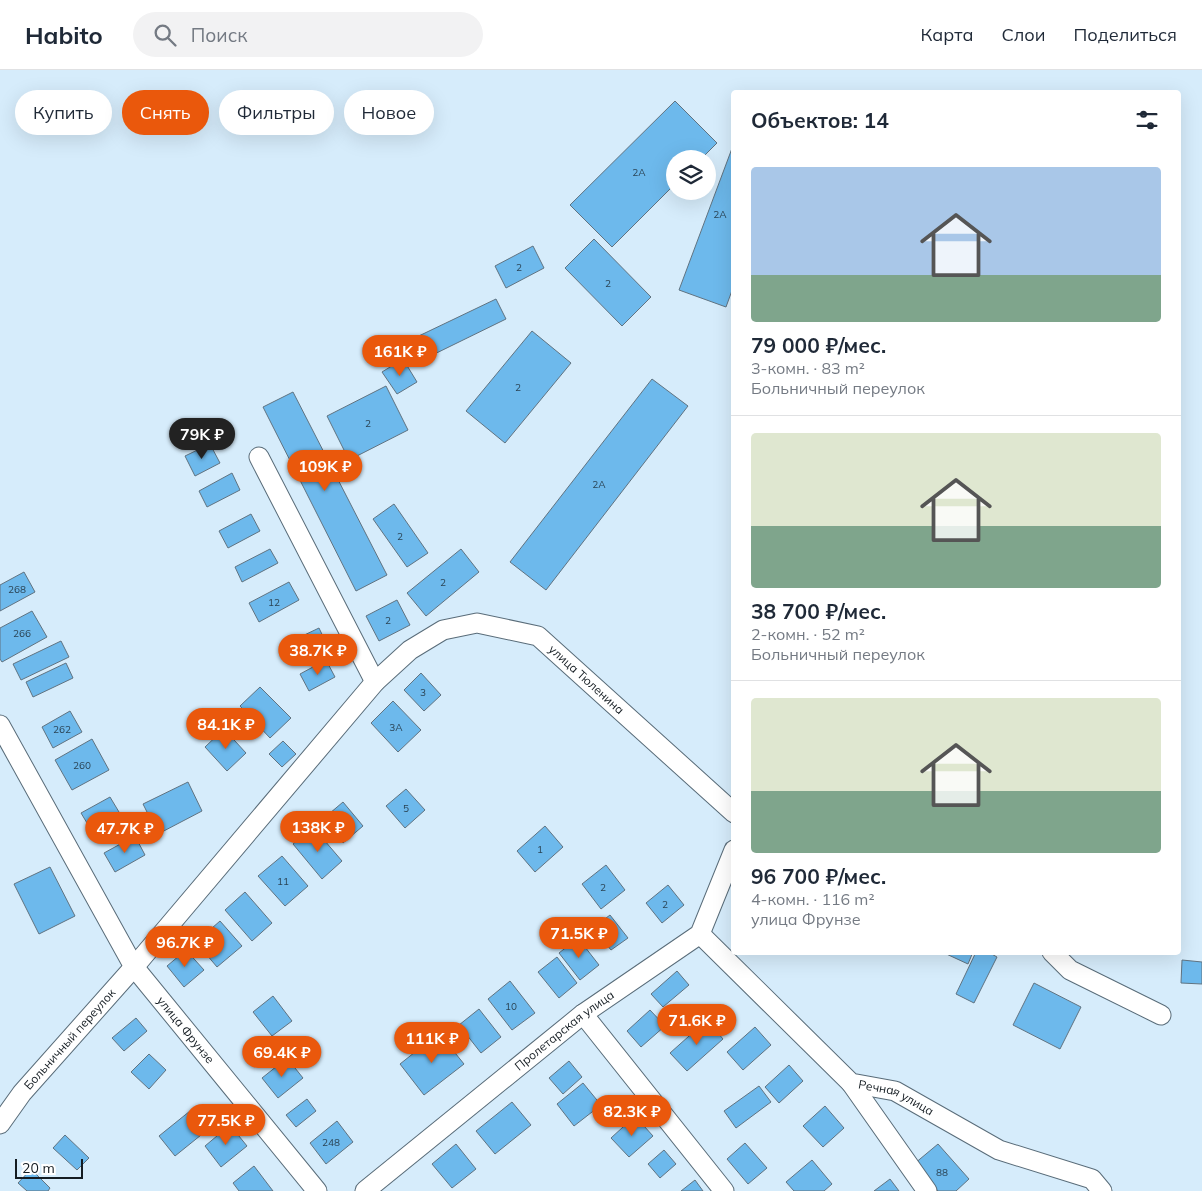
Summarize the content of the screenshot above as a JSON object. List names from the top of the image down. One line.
{"streets":{"street":["улица Тюленина","улица Фрунзе","Пролетарская улица","Больничный переулок","Речная улица"]},"crossings":[["улица Тюленина","Больничный переулок"],["улица Фрунзе","Больничный переулок"],["Пролетарская улица","Речная улица"]],"house_numbers":["2А","2А","2","2","2","2","2А","2","2","268","12","2","266","3","3А","262","260","5","1","11","2","2","10","248","88"],"scale_bar":"20 m","page":{"header":"Habito","search":"Поиск","nav":["Карта","Слои","Поделиться"],"chip":["Купить","Снять","Фильтры","Новое"],"heading":"Объектов: 14","list":[{"name":"79 000 ₽/мес.","note":"3-комн. · 83 m² · Больничный переулок"},{"name":"38 700 ₽/мес.","note":"2-комн. · 52 m² · Больничный переулок"},{"name":"96 700 ₽/мес.","note":"4-комн. · 116 m² · улица Фрунзе"}],"price":["161K ₽","79K ₽","109K ₽","38.7K ₽","84.1K ₽","138K ₽","47.7K ₽","71.5K ₽","96.7K ₽","71.6K ₽","111K ₽","69.4K ₽","82.3K ₽","77.5K ₽"],"scale":"20 m"}}
